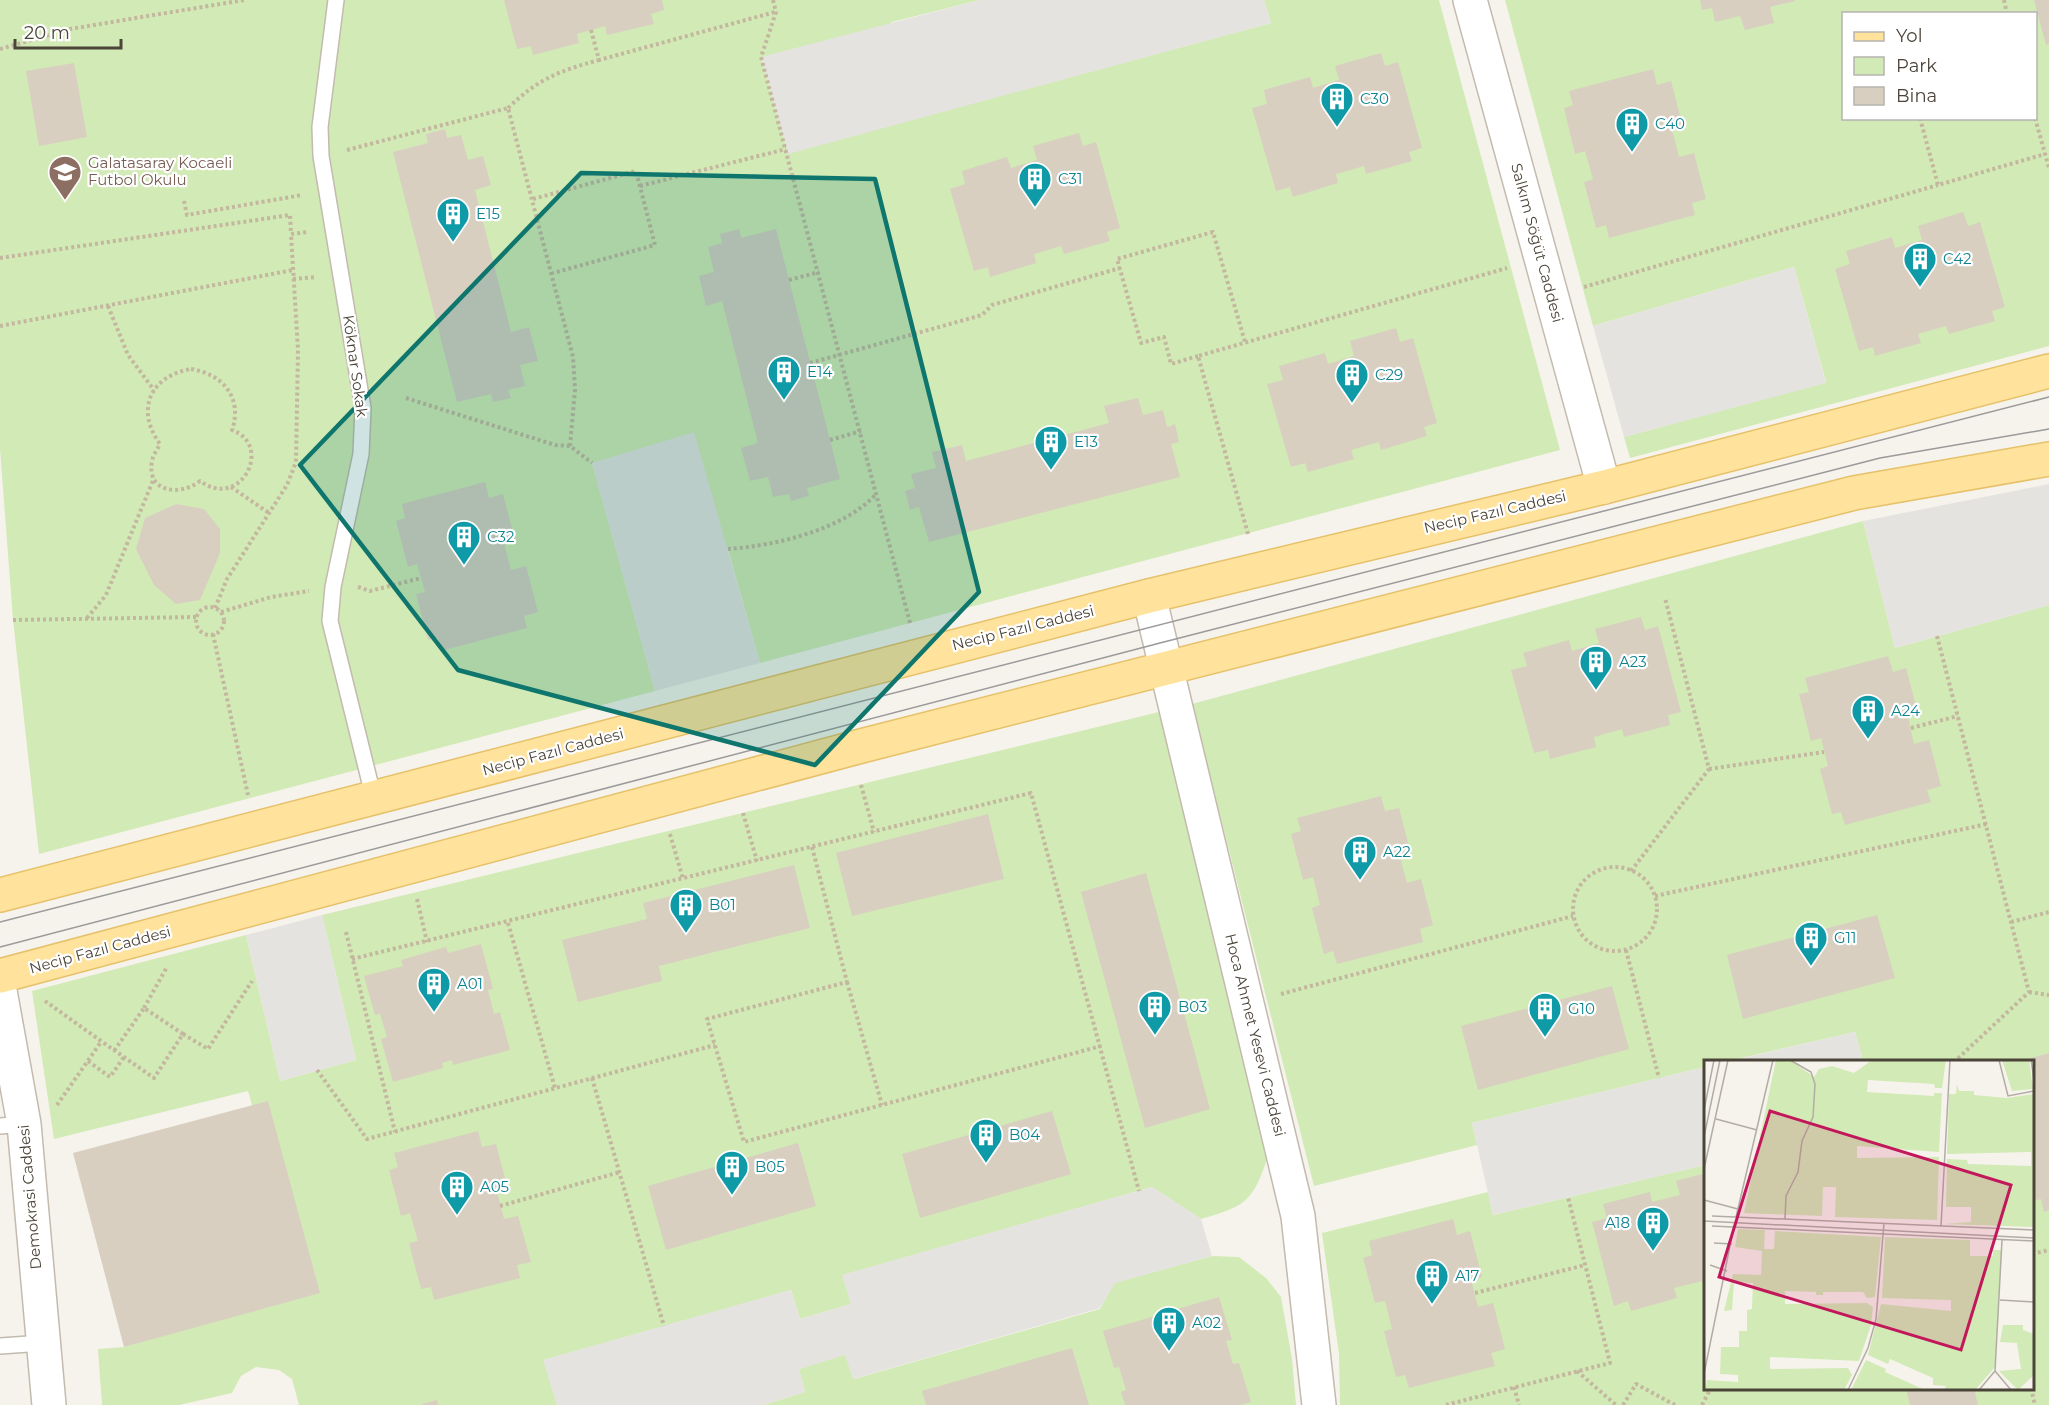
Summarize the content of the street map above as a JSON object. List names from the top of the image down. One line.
{"streets":{"main road":["Necip Fazıl Caddesi"],"street":["Salkım Söğüt Caddesi","Hoca Ahmet Yesevi Caddesi","Demokrasi Caddesi"],"lane":["Köknar Sokak"]},"crossings":[["Salkım Söğüt Caddesi","Necip Fazıl Caddesi"],["Köknar Sokak","Necip Fazıl Caddesi"],["Necip Fazıl Caddesi","Hoca Ahmet Yesevi Caddesi"]],"places":{"building":["C30","C40","C31","E15","C42","E14","C29","E13","C32","A23","A24","A22","B01","G11","A01","B03","G10","B04","B05","A05","A18","A17","A02"],"school or university":["Galatasaray Kocaeli Futbol Okulu"]},"legend":["Yol","Park","Bina"],"scale_bar":"20 m"}
